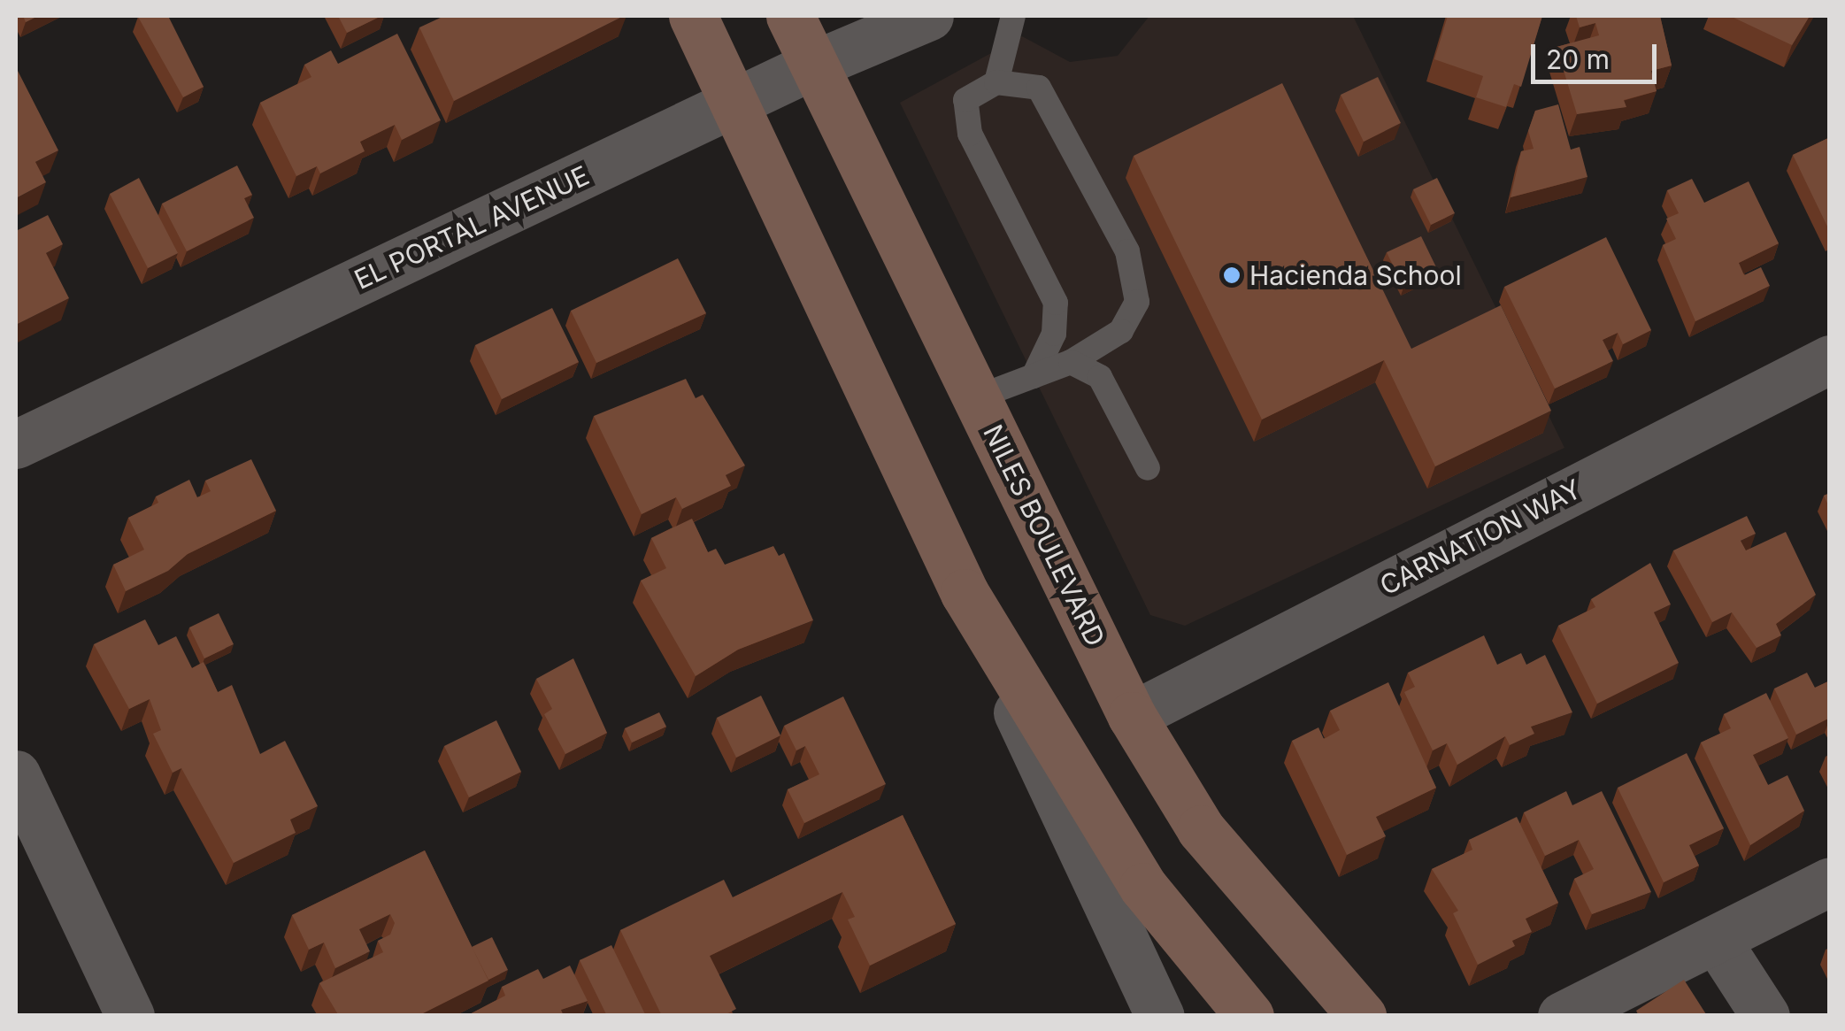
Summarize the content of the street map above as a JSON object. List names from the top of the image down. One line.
{"streets":{"main road":["NILES BOULEVARD"],"street":["EL PORTAL AVENUE","CARNATION WAY"]},"crossings":[["EL PORTAL AVENUE","NILES BOULEVARD"],["NILES BOULEVARD","CARNATION WAY"]],"places":["Hacienda School"],"scale_bar":"20 m"}
